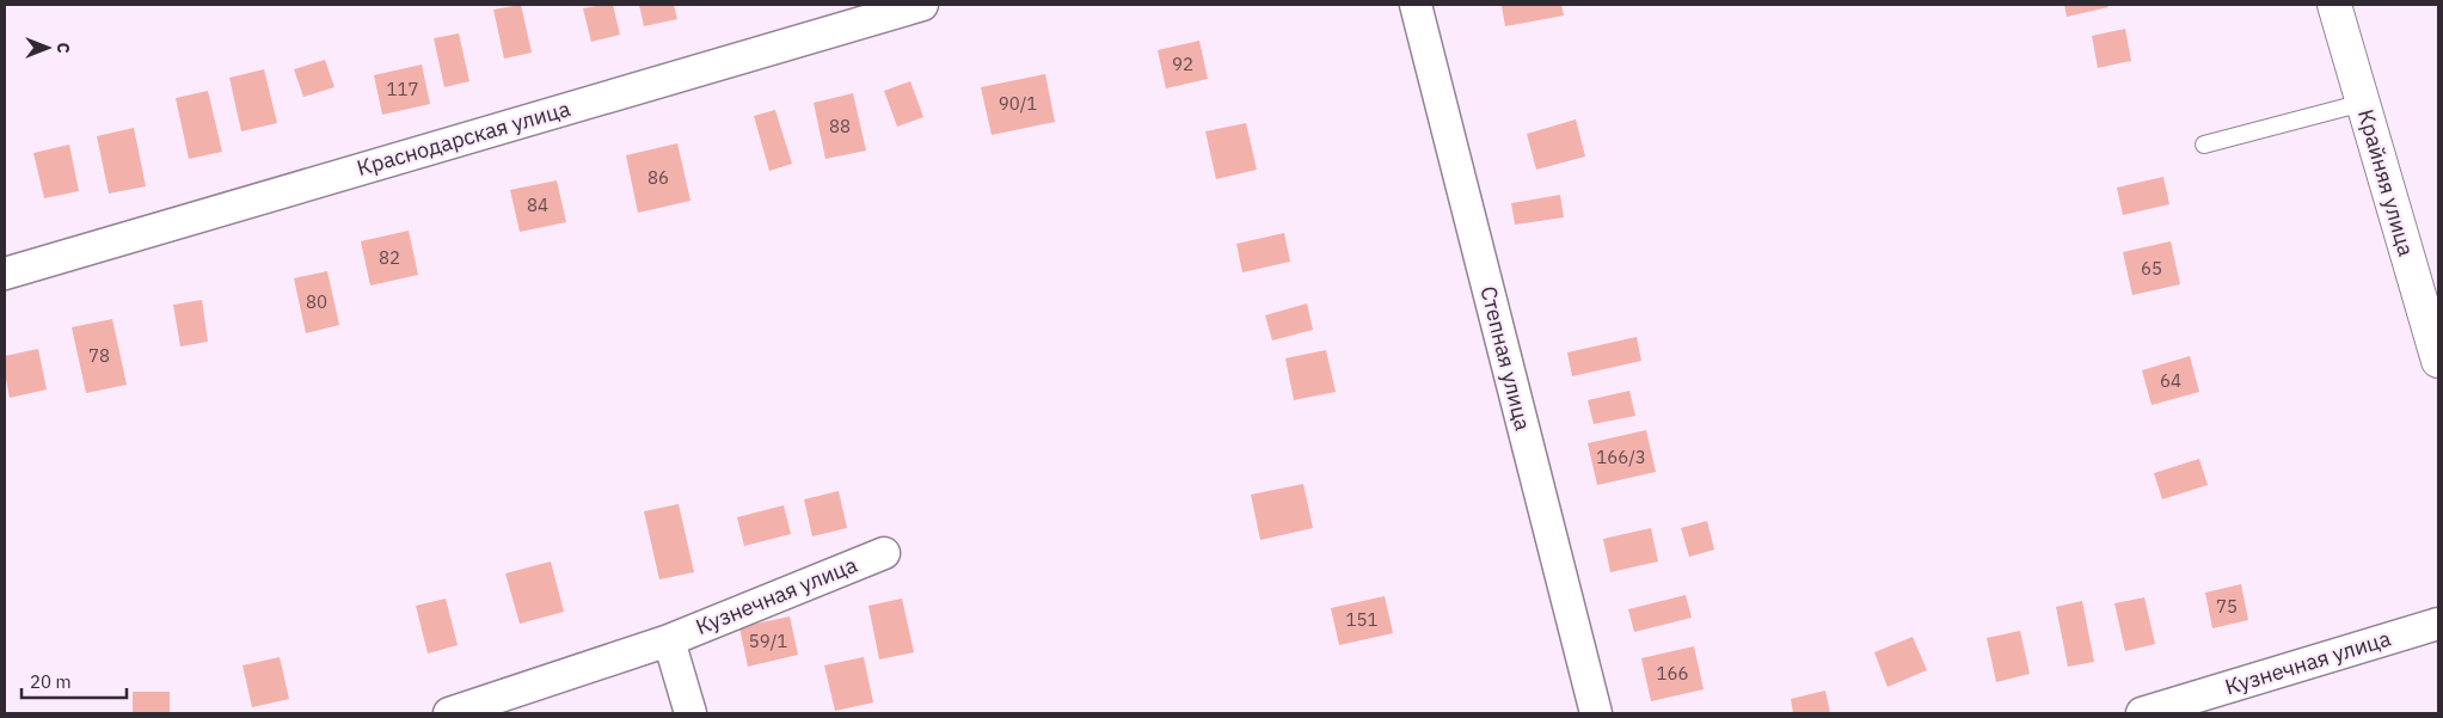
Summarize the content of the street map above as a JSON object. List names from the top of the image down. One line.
{"streets":{"main road":["Крайняя улица"],"street":["Краснодарская улица","Степная улица","Кузнечная улица"]},"house_numbers":["92","117","90/1","88","86","84","82","65","80","78","64","166/3","75","151","59/1","166"],"scale_bar":"20 m","north":"right"}
